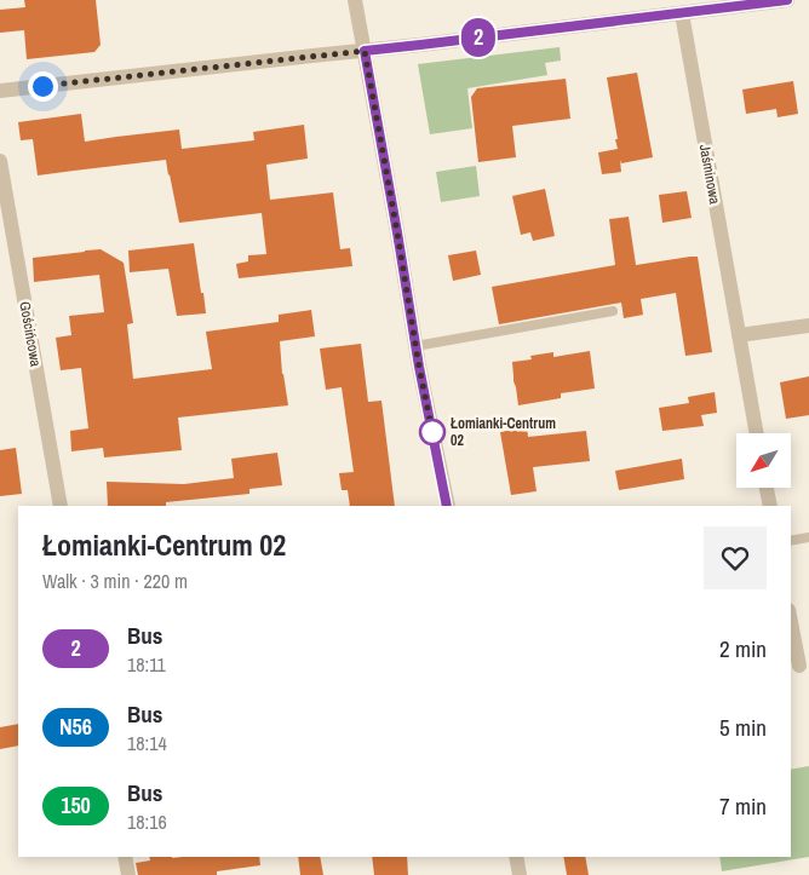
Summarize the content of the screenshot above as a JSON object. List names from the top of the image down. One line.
{"streets":{"street":["Jaśminowa","Gościńcowa"]},"places":["Łomianki-Centrum 02"],"lines":["bus line 2"],"north":"bottom left","page":{"on_map":"2","heading":["Łomianki-Centrum 02","Walk · 3 min · 220 m"],"list":[{"mark":"2","name":"Bus","note":"18:11","value":"2 min"},{"mark":"N56","name":"Bus","note":"18:14","value":"5 min"},{"mark":"150","name":"Bus","note":"18:16","value":"7 min"}]}}
